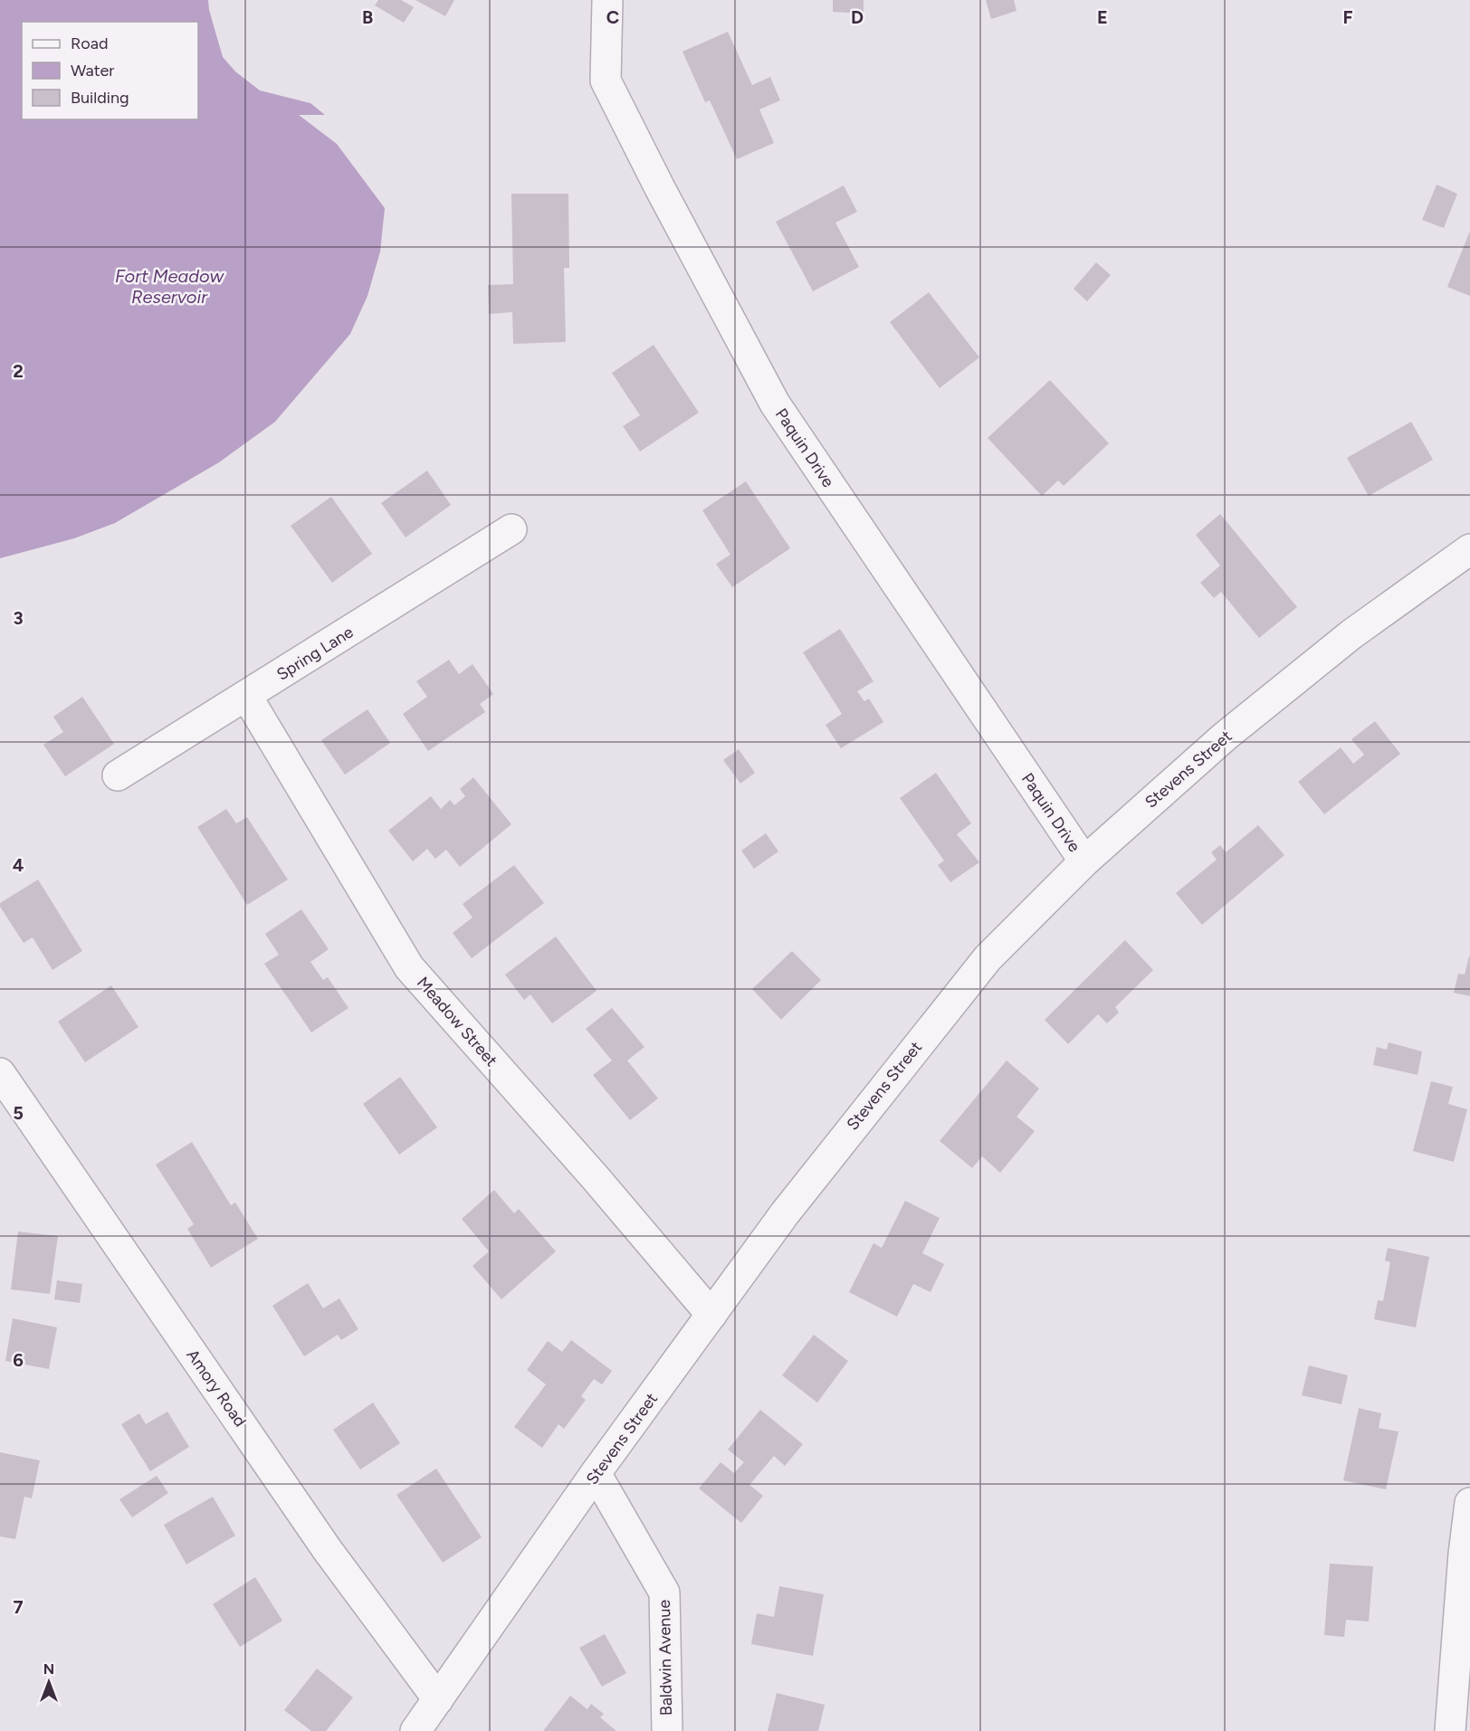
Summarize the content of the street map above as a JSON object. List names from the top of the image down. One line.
{"streets":{"street":["Paquin Drive","Spring Lane","Stevens Street","Meadow Street","Amory Road","Baldwin Avenue"]},"crossings":[["Paquin Drive","Stevens Street"],["Spring Lane","Meadow Street"],["Stevens Street","Meadow Street"],["Stevens Street","Amory Road"],["Stevens Street","Baldwin Avenue"]],"water":["Fort Meadow Reservoir"],"legend":["Road","Water","Building"],"north":"top","grid":{"columns":["B","C","D","E","F"],"rows":["2","3","4","5","6","7"]}}
